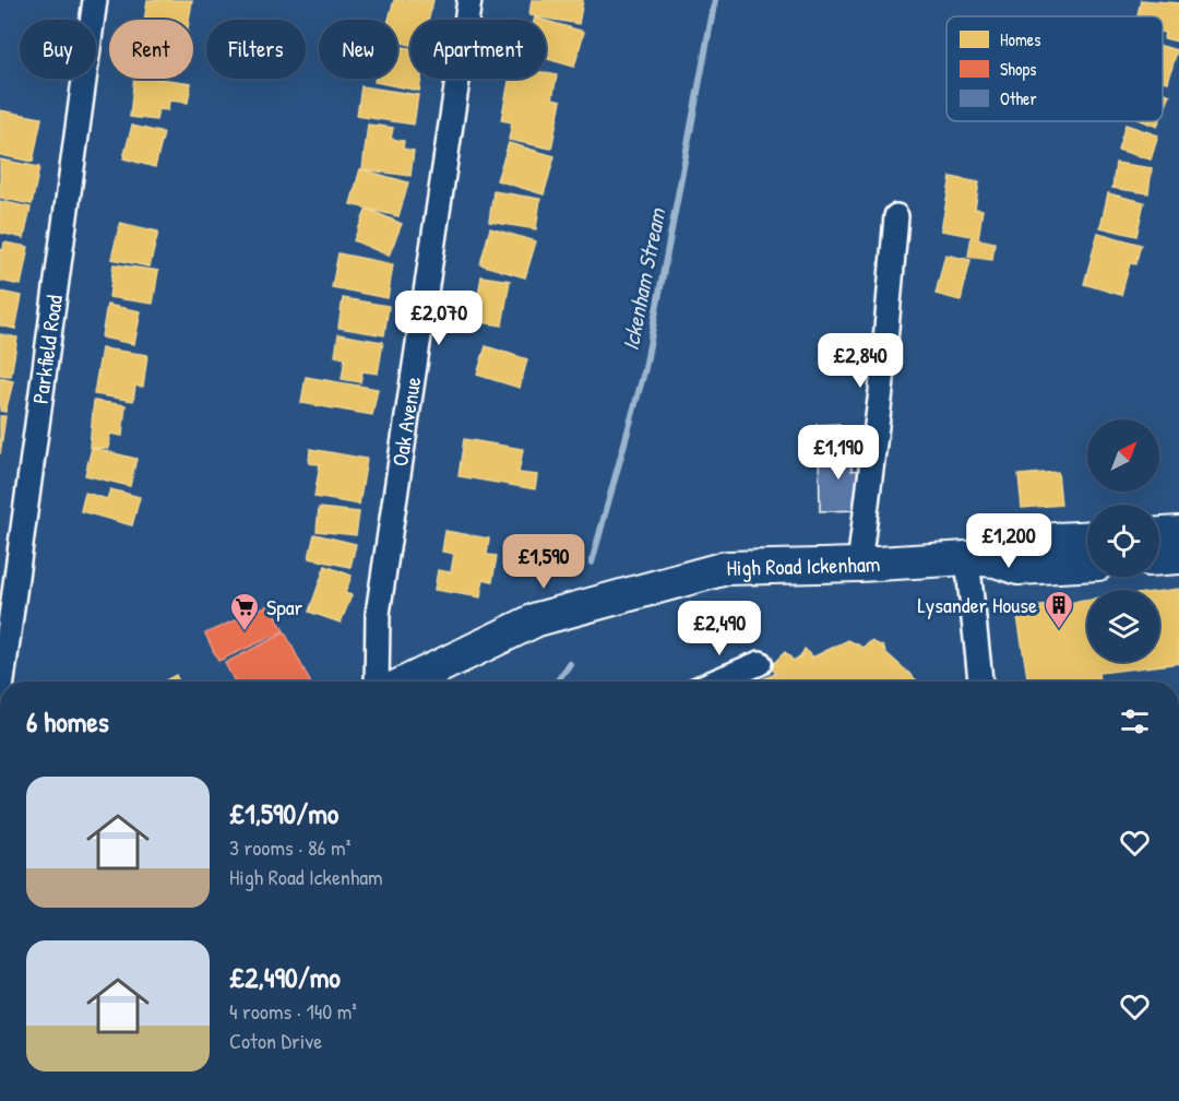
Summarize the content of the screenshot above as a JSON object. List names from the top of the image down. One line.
{"streets":{"main road":["High Road Ickenham"],"street":["Parkfield Road","Oak Avenue"]},"water":["Ickenham Stream"],"places":{"building":["Lysander House"],"supermarket":["Spar"]},"legend":["Homes","Shops","Other"],"north":"top right","page":{"chip":["Buy","Rent","Filters","New","Apartment"],"price":["£2,070","£2,840","£1,190","£1,200","£1,590","£2,490"],"heading":"6 homes","list":[{"name":"£1,590/mo","note":"3 rooms · 86 m² · High Road Ickenham"},{"name":"£2,490/mo","note":"4 rooms · 140 m² · Coton Drive"}]}}
